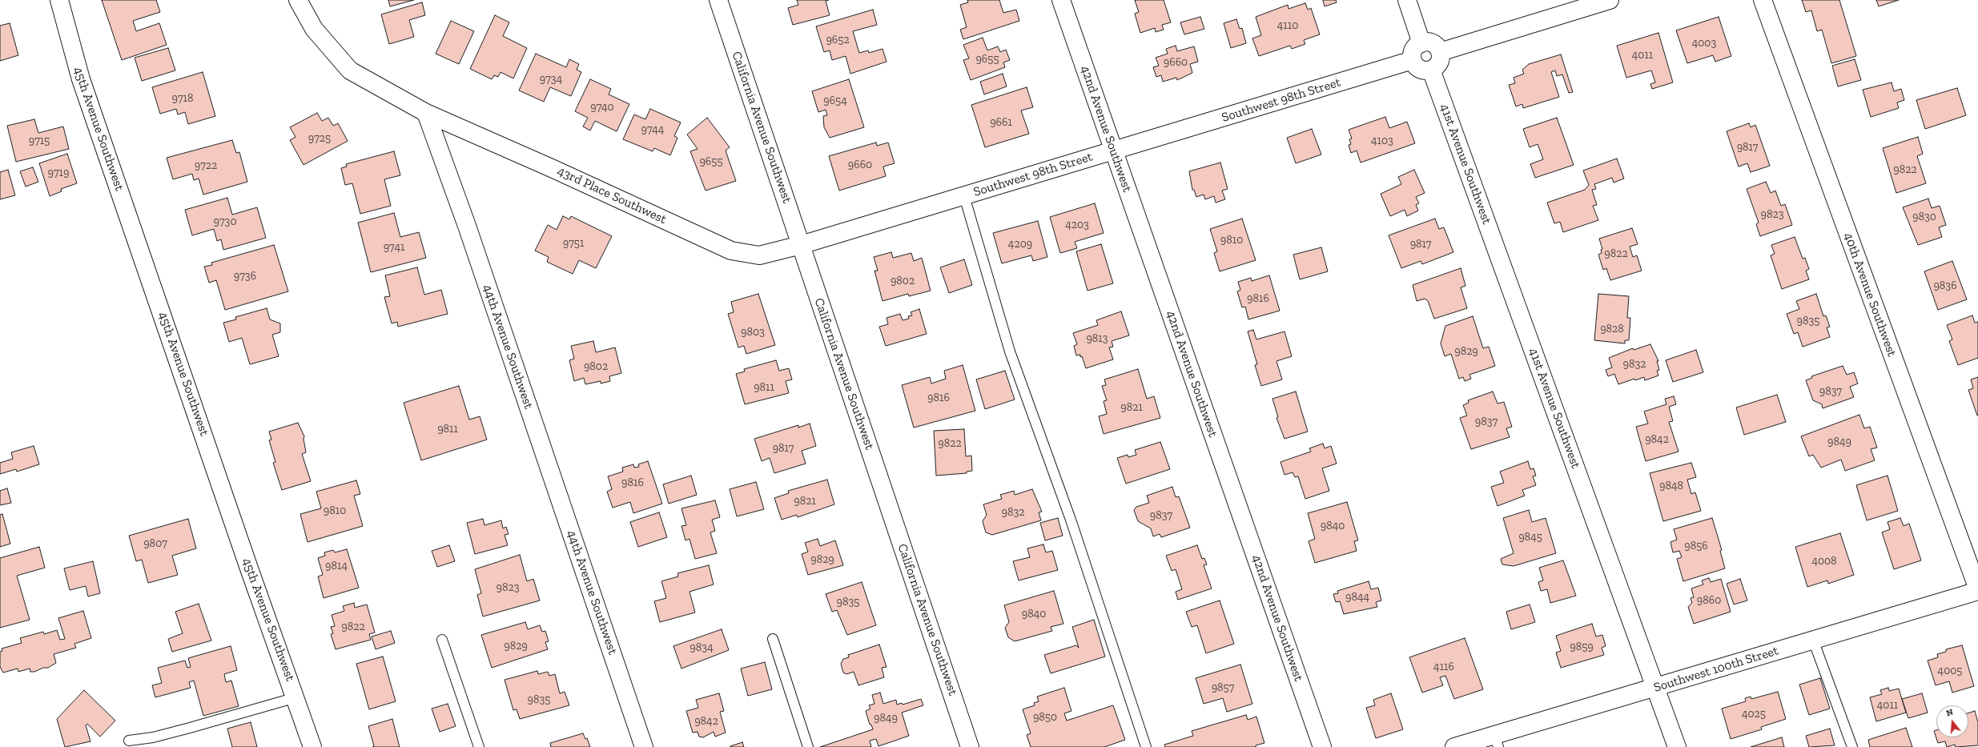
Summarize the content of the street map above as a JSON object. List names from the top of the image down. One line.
{"streets":{"street":["Southwest 98th Street","California Avenue Southwest","45th Avenue Southwest","42nd Avenue Southwest","41st Avenue Southwest","43rd Place Southwest","40th Avenue Southwest","44th Avenue Southwest","Southwest 100th Street"]},"crossings":[["Southwest 98th Street","California Avenue Southwest"],["Southwest 98th Street","42nd Avenue Southwest"],["Southwest 98th Street","41st Avenue Southwest"],["Southwest 98th Street","43rd Place Southwest"],["California Avenue Southwest","43rd Place Southwest"],["41st Avenue Southwest","Southwest 100th Street"],["43rd Place Southwest","44th Avenue Southwest"],["40th Avenue Southwest","Southwest 100th Street"]],"house_numbers":["4110","9652","4003","4011","9655","9660","9734","9718","9654","9740","9661","9744","9725","9715","4103","9817","9655","9660","9722","9822","9719","9823","9830","9730","4203","9810","9751","4209","9817","9741","9822","9736","9802","9836","9816","9835","9828","9803","9813","9829","9832","9802","9811","9837","9816","9821","9837","9811","9842","9849","9822","9817","9816","9848","9821","9810","9832","9837","9840","9845","9807","9856","9829","4008","9814","9823","9844","9860","9835","9840","9822","9829","9859","9834","4116","4005","9857","9835","4011","4025","9850","9849","9842"],"north":"top"}
